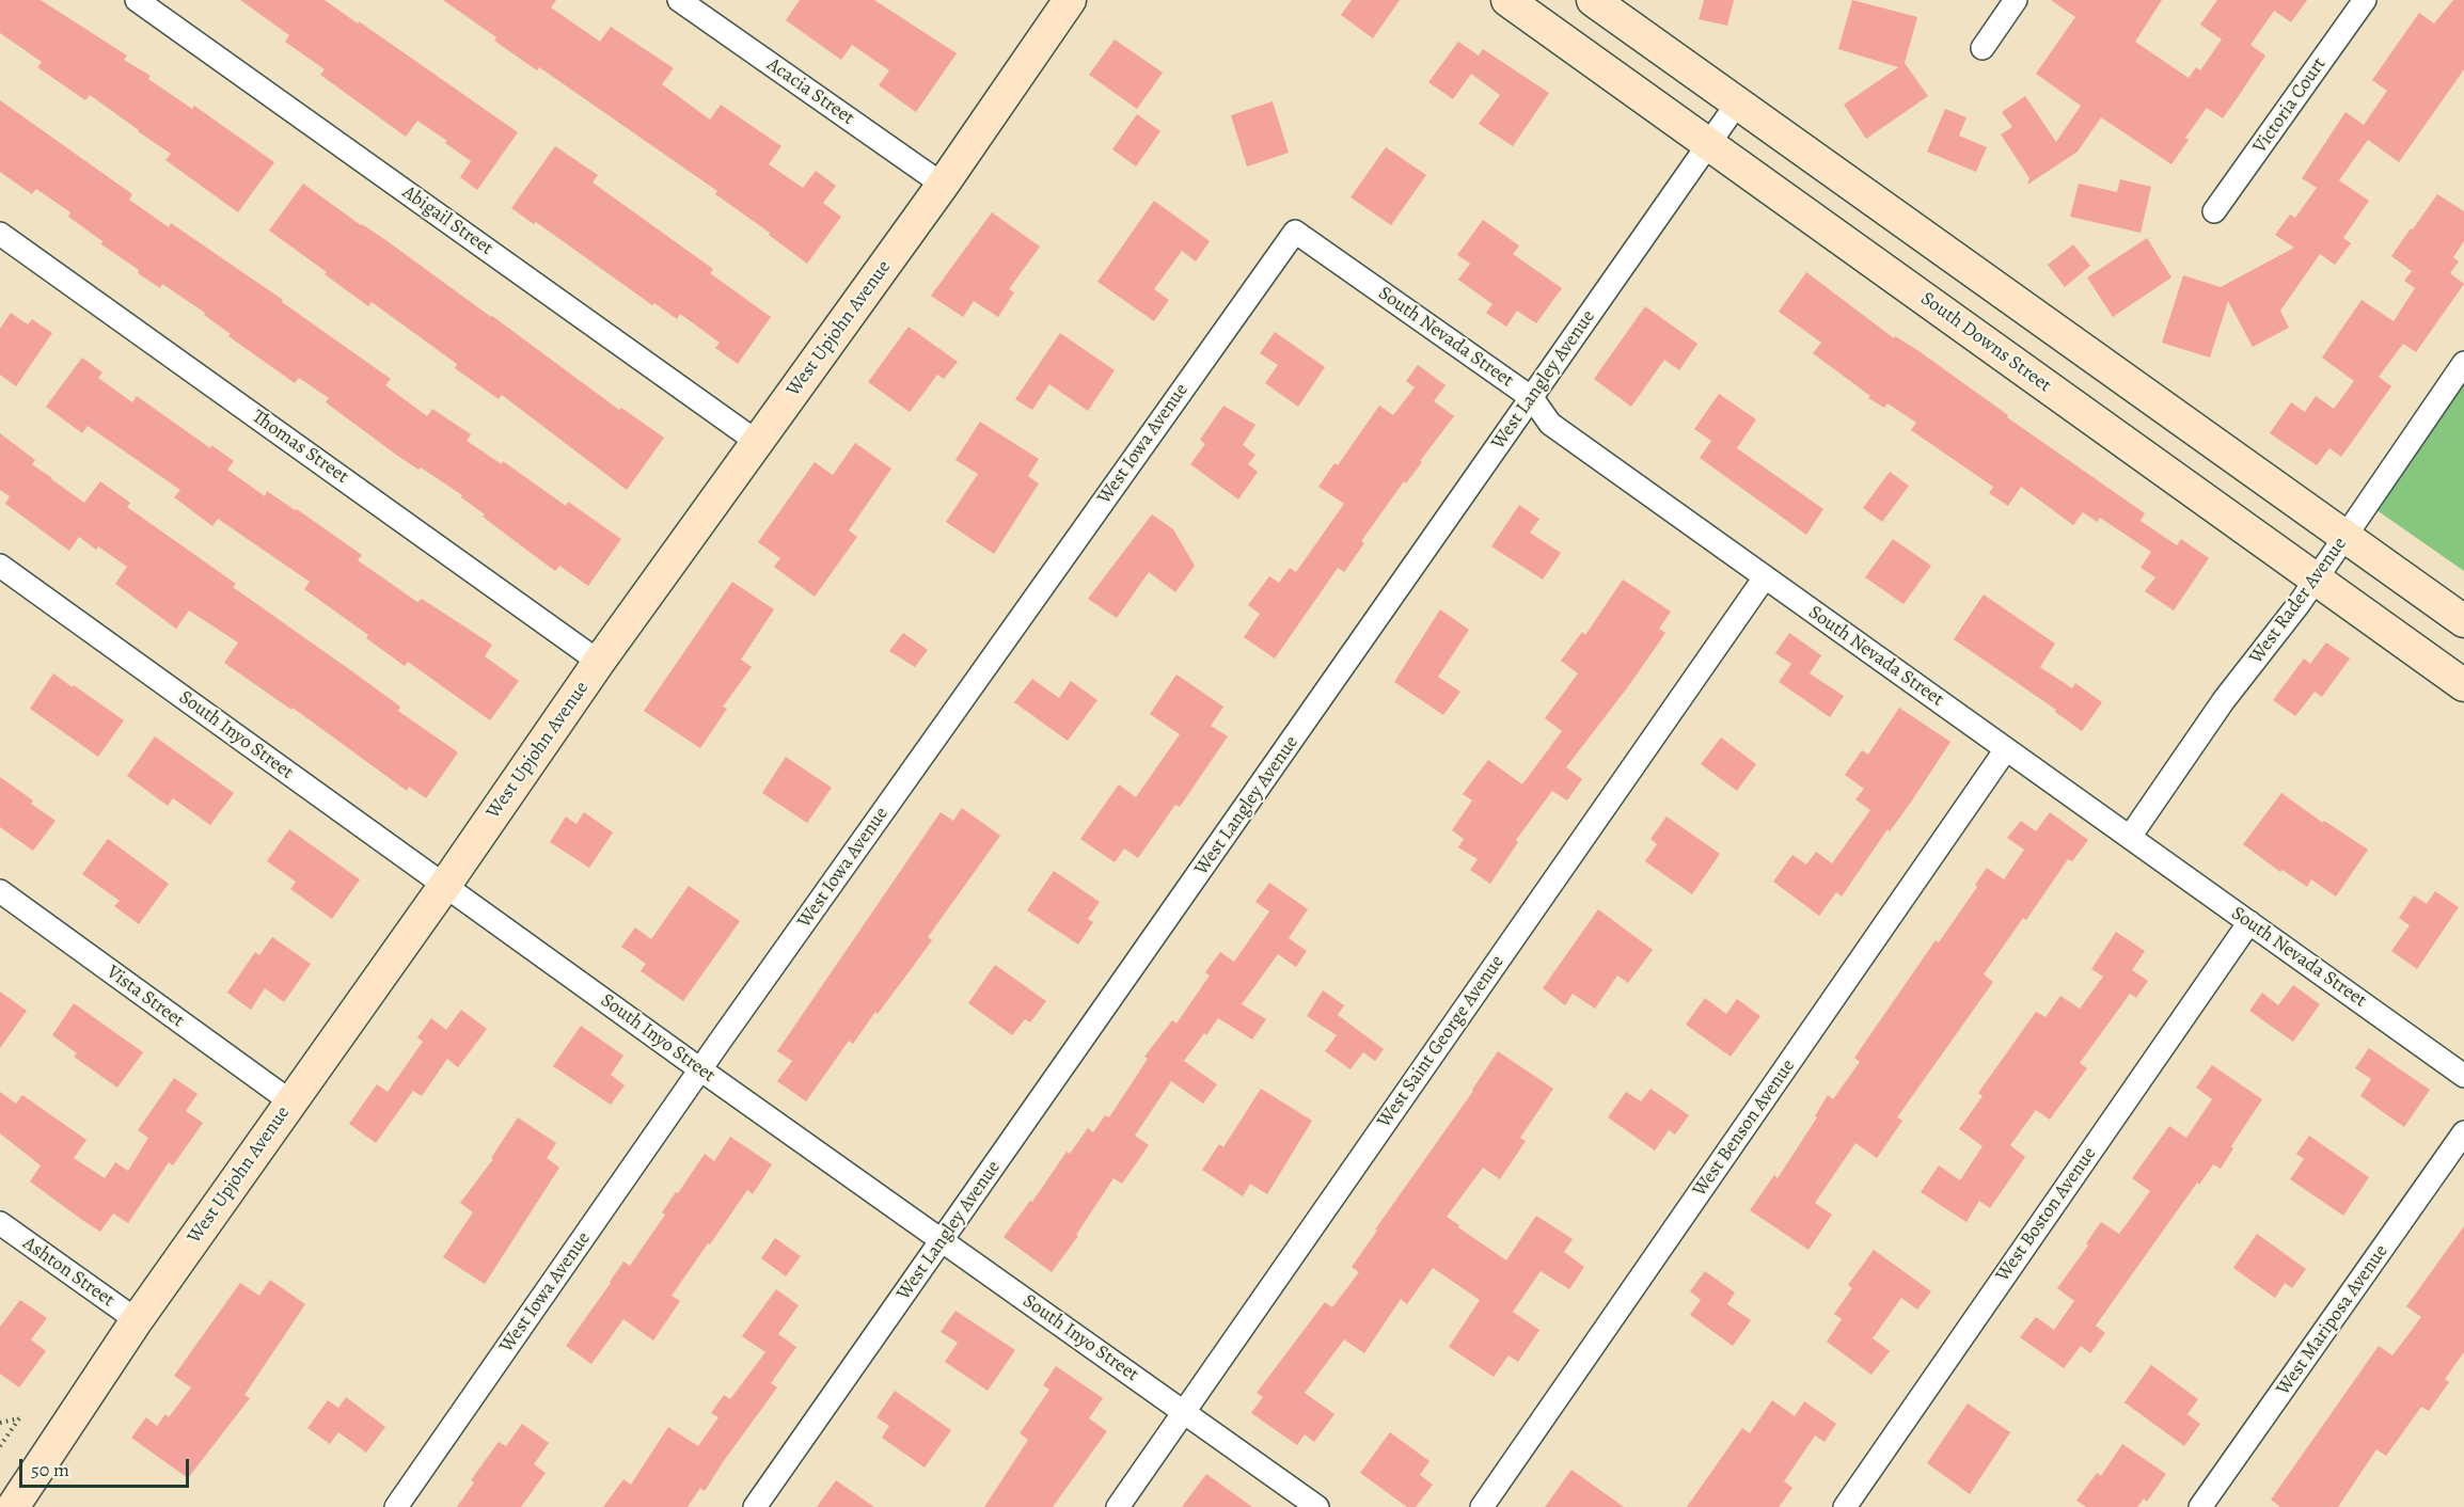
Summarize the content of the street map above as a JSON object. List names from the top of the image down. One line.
{"streets":{"main road":["West Upjohn Avenue","South Downs Street"],"street":["Acacia Street","Victoria Court","Abigail Street","South Nevada Street","West Langley Avenue","West Iowa Avenue","Thomas Street","West Rader Avenue","South Inyo Street","Vista Street","West Saint George Avenue","West Benson Avenue","West Boston Avenue","Ashton Street","West Mariposa Avenue"]},"crossings":[["Acacia Street","West Upjohn Avenue"],["Abigail Street","West Upjohn Avenue"],["West Upjohn Avenue","Thomas Street"],["West Upjohn Avenue","South Inyo Street"],["West Upjohn Avenue","Vista Street"],["West Upjohn Avenue","Ashton Street"],["South Nevada Street","West Langley Avenue"],["South Nevada Street","West Iowa Avenue"],["South Nevada Street","West Rader Avenue"],["South Nevada Street","West Saint George Avenue"],["South Nevada Street","West Benson Avenue"],["South Nevada Street","West Boston Avenue"],["South Downs Street","West Langley Avenue"],["South Downs Street","West Rader Avenue"],["West Langley Avenue","South Inyo Street"],["West Iowa Avenue","South Inyo Street"],["South Inyo Street","West Saint George Avenue"]],"scale_bar":"50 m"}
